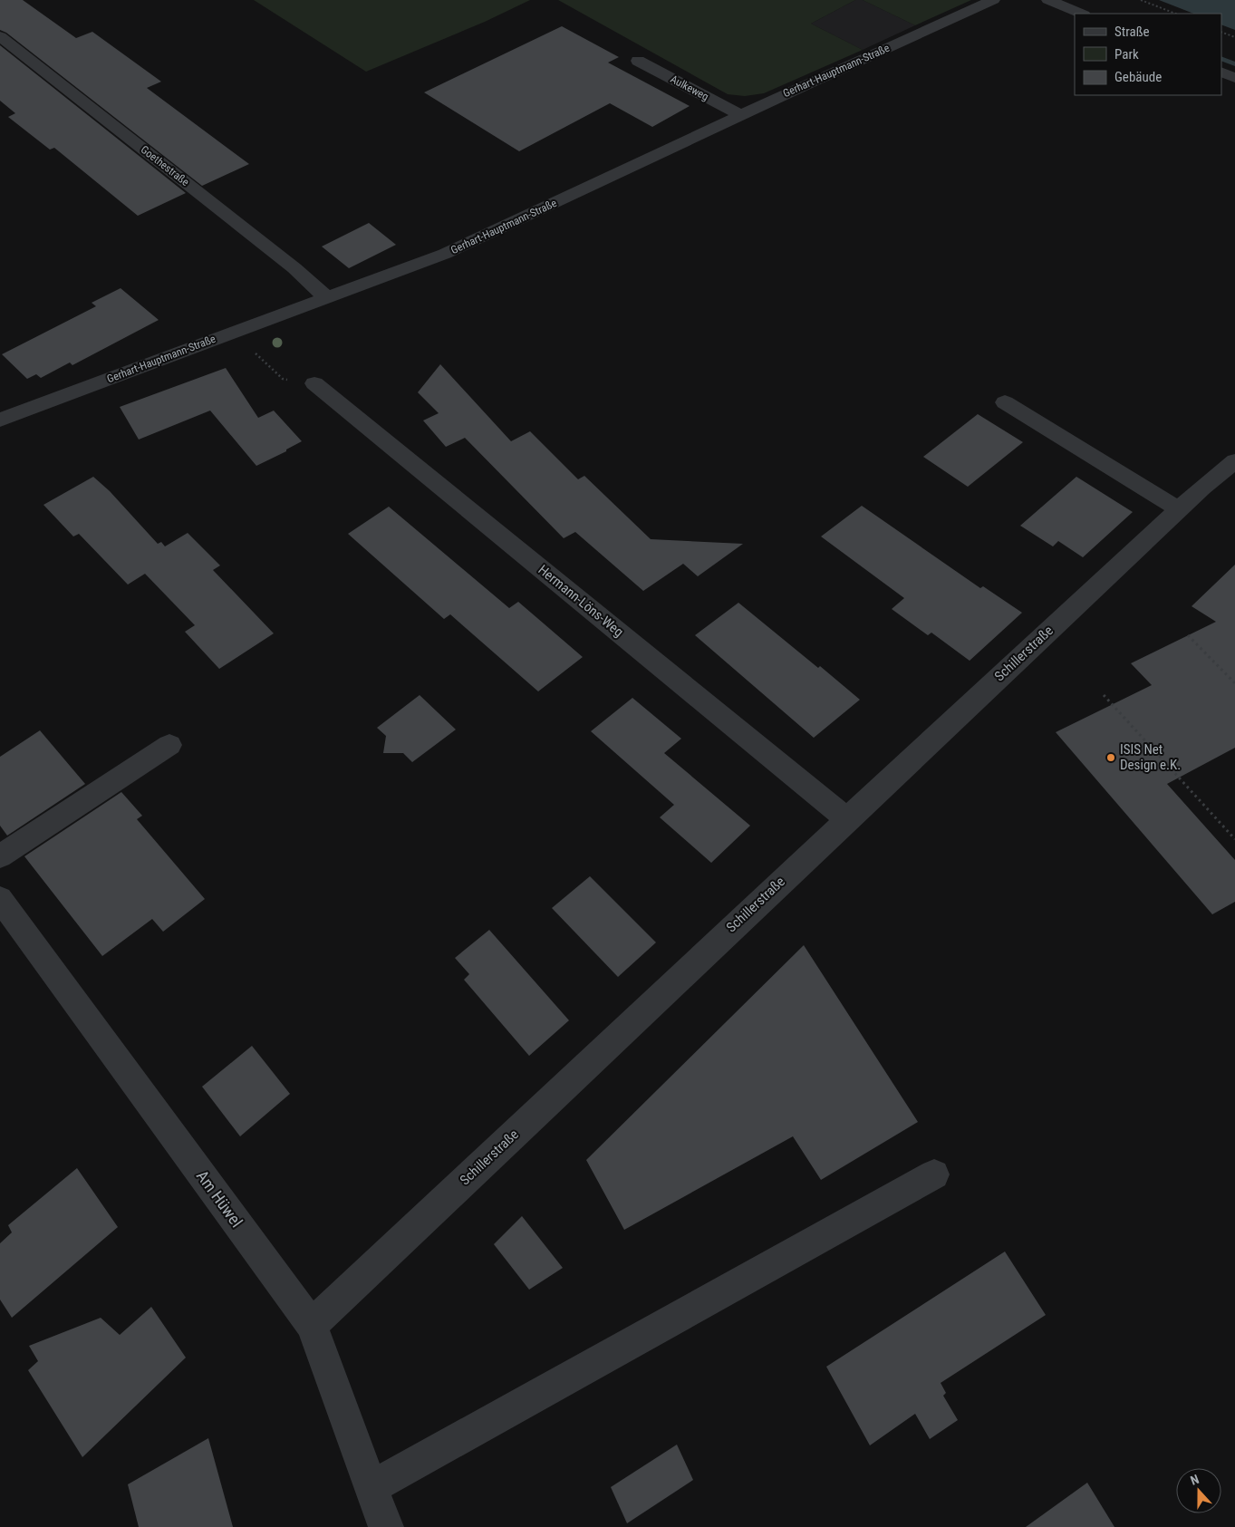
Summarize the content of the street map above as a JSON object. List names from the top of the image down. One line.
{"streets":{"street":["Gerhart-Hauptmann-Straße","Aulkeweg","Goethestraße","Hermann-Löns-Weg","Schillerstraße","Am Hüwel"]},"crossings":[["Gerhart-Hauptmann-Straße","Aulkeweg"],["Gerhart-Hauptmann-Straße","Goethestraße"],["Hermann-Löns-Weg","Schillerstraße"],["Schillerstraße","Am Hüwel"]],"places":["ISIS Net Design e.K."],"legend":["Straße","Park","Gebäude"],"north":"top"}
